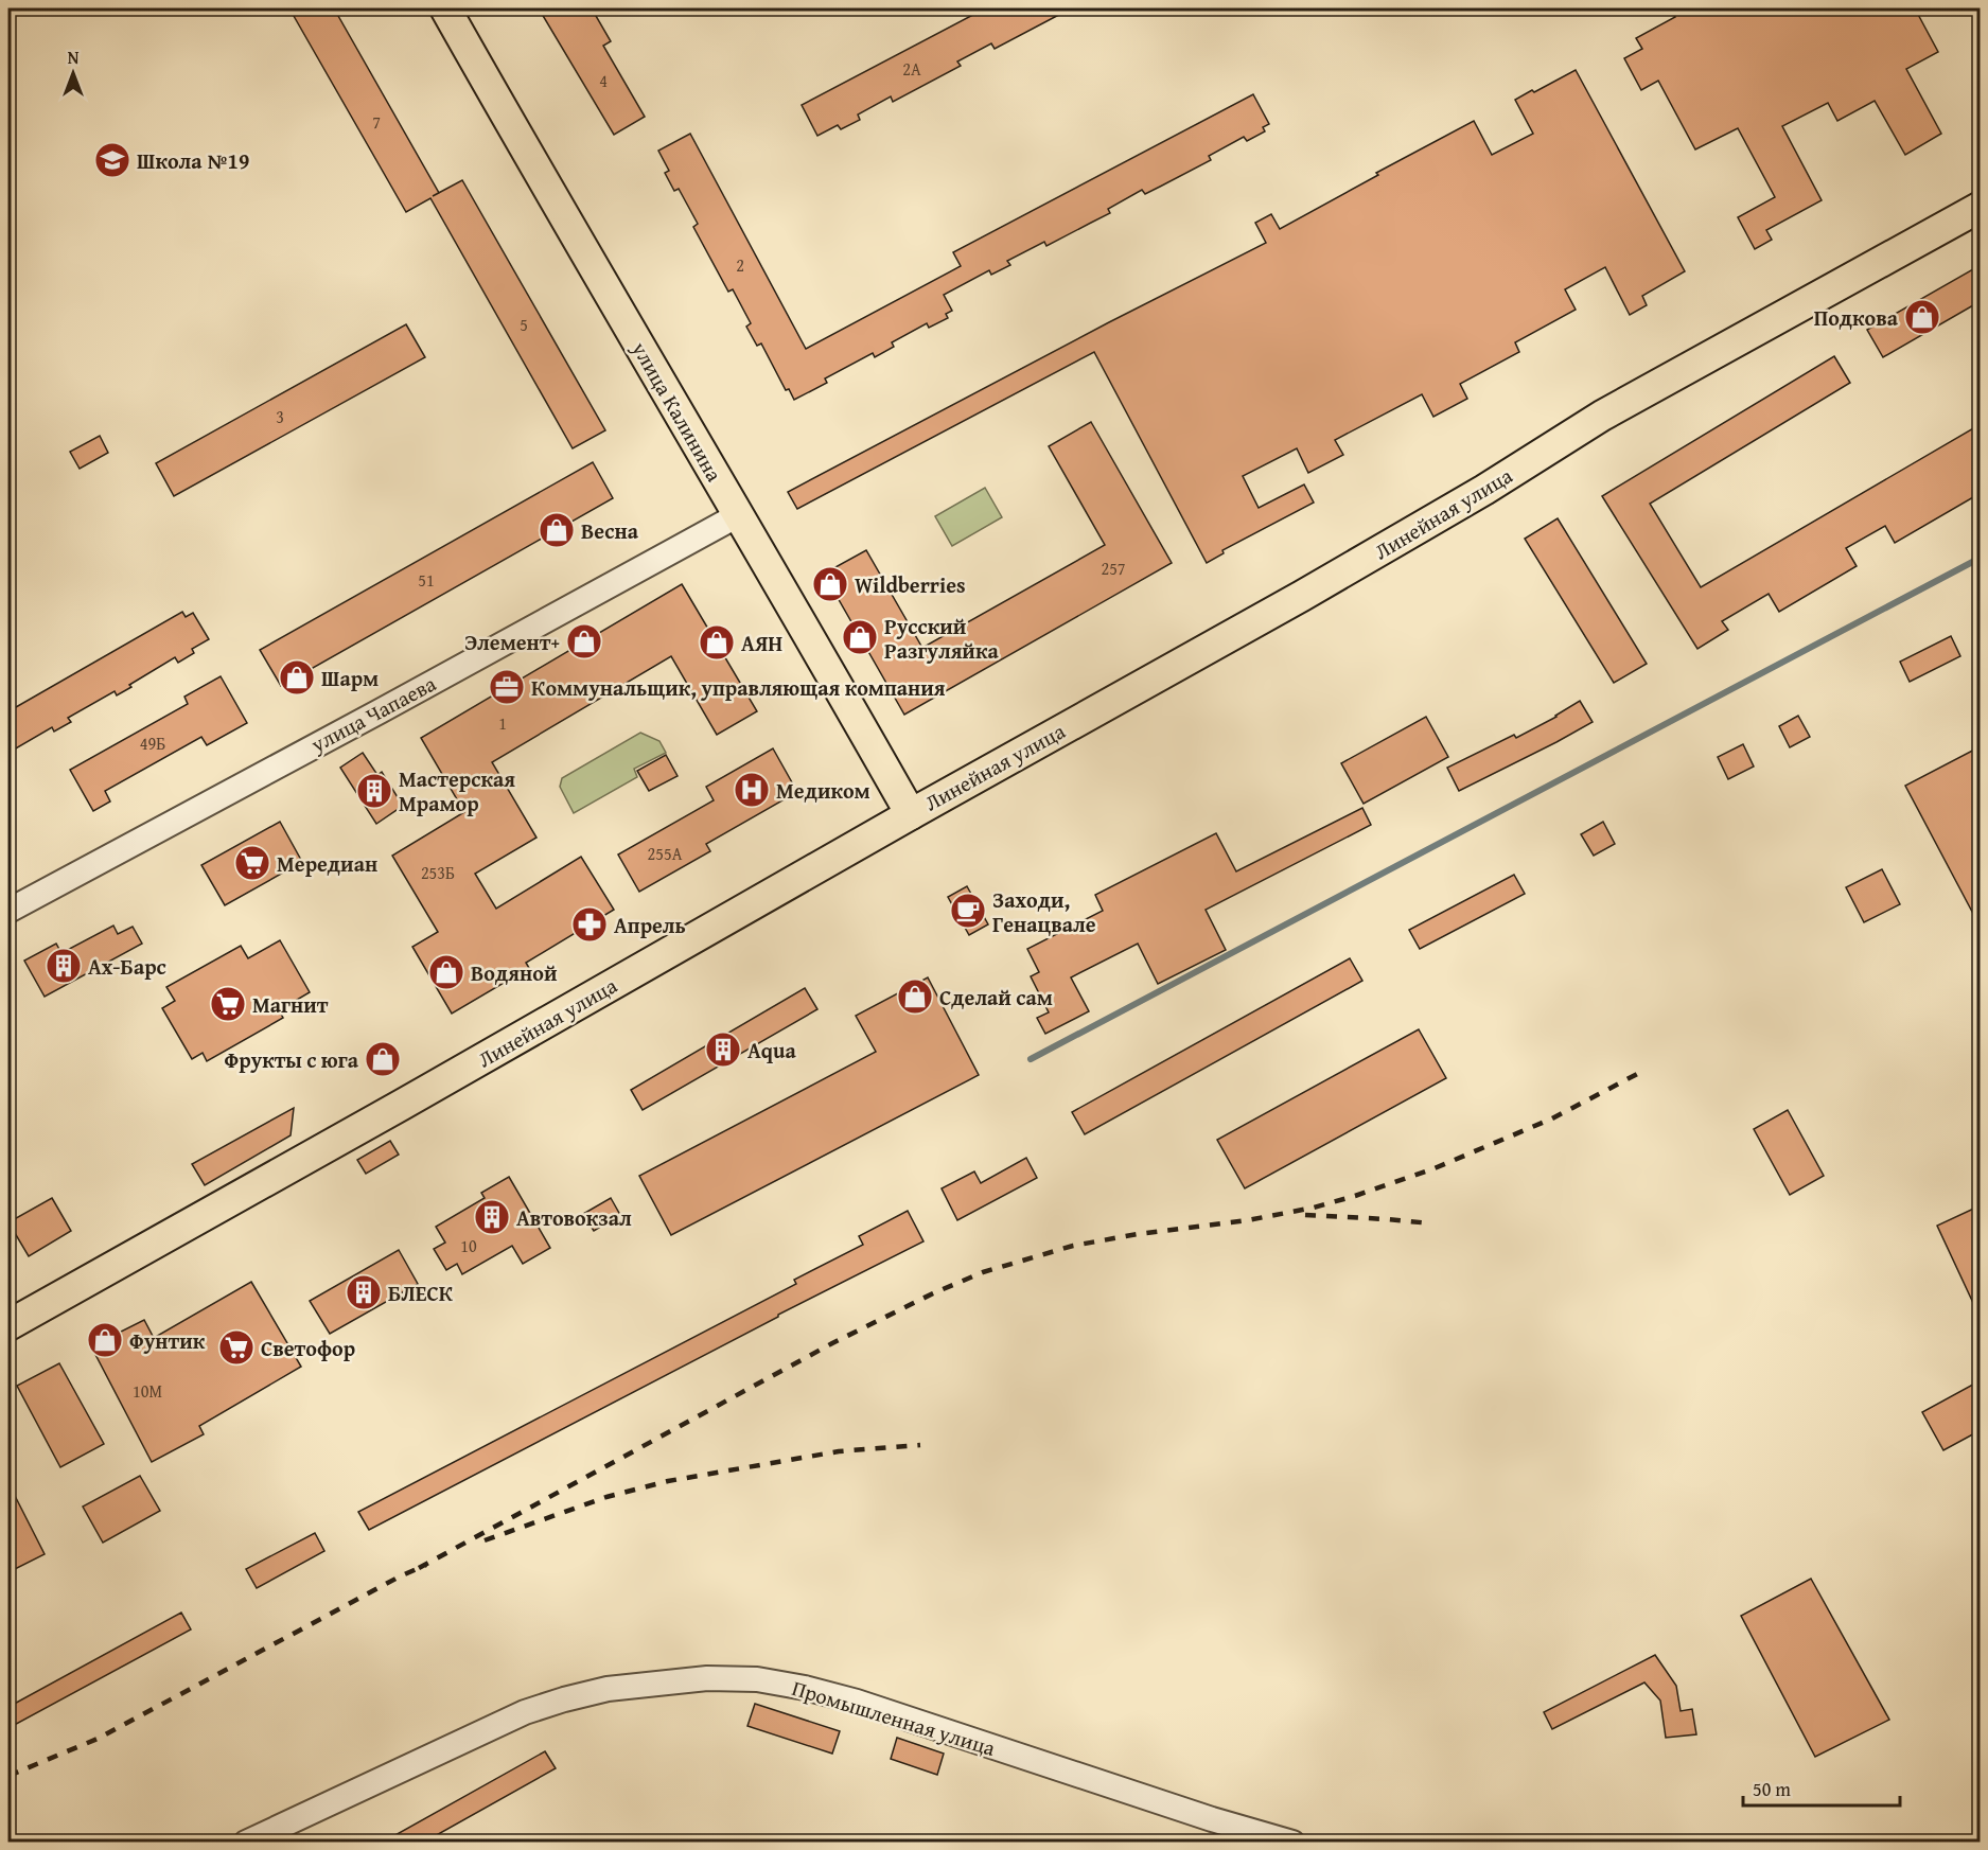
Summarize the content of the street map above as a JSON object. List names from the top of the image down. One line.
{"streets":{"main road":["улица Калинина","Линейная улица"],"street":["улица Чапаева","Промышленная улица"]},"crossings":[["улица Калинина","Линейная улица"],["улица Калинина","улица Чапаева"]],"places":{"school or university":["Школа №19"],"shop":["Подкова","Весна","Wildberries","Русский Разгуляйка","Элемент+","АЯН","Шарм","Водяной","Сделай сам","Фрукты с юга","Фунтик"],"office":["Коммунальщик, управляющая компания"],"hospital":["Медиком"],"building":["Мастерская Мрамор","Ах-Барс","Aqua","Автовокзал","БЛЕСК"],"supermarket":["Мередиан","Магнит","Светофор"],"cafe":["Заходи, Генацвале"],"pharmacy":["Апрель"]},"house_numbers":["2А","4","7","2","5","3","257","51","1","49Б","255А","253Б","10","10М"],"scale_bar":"50 m","north":"top"}
